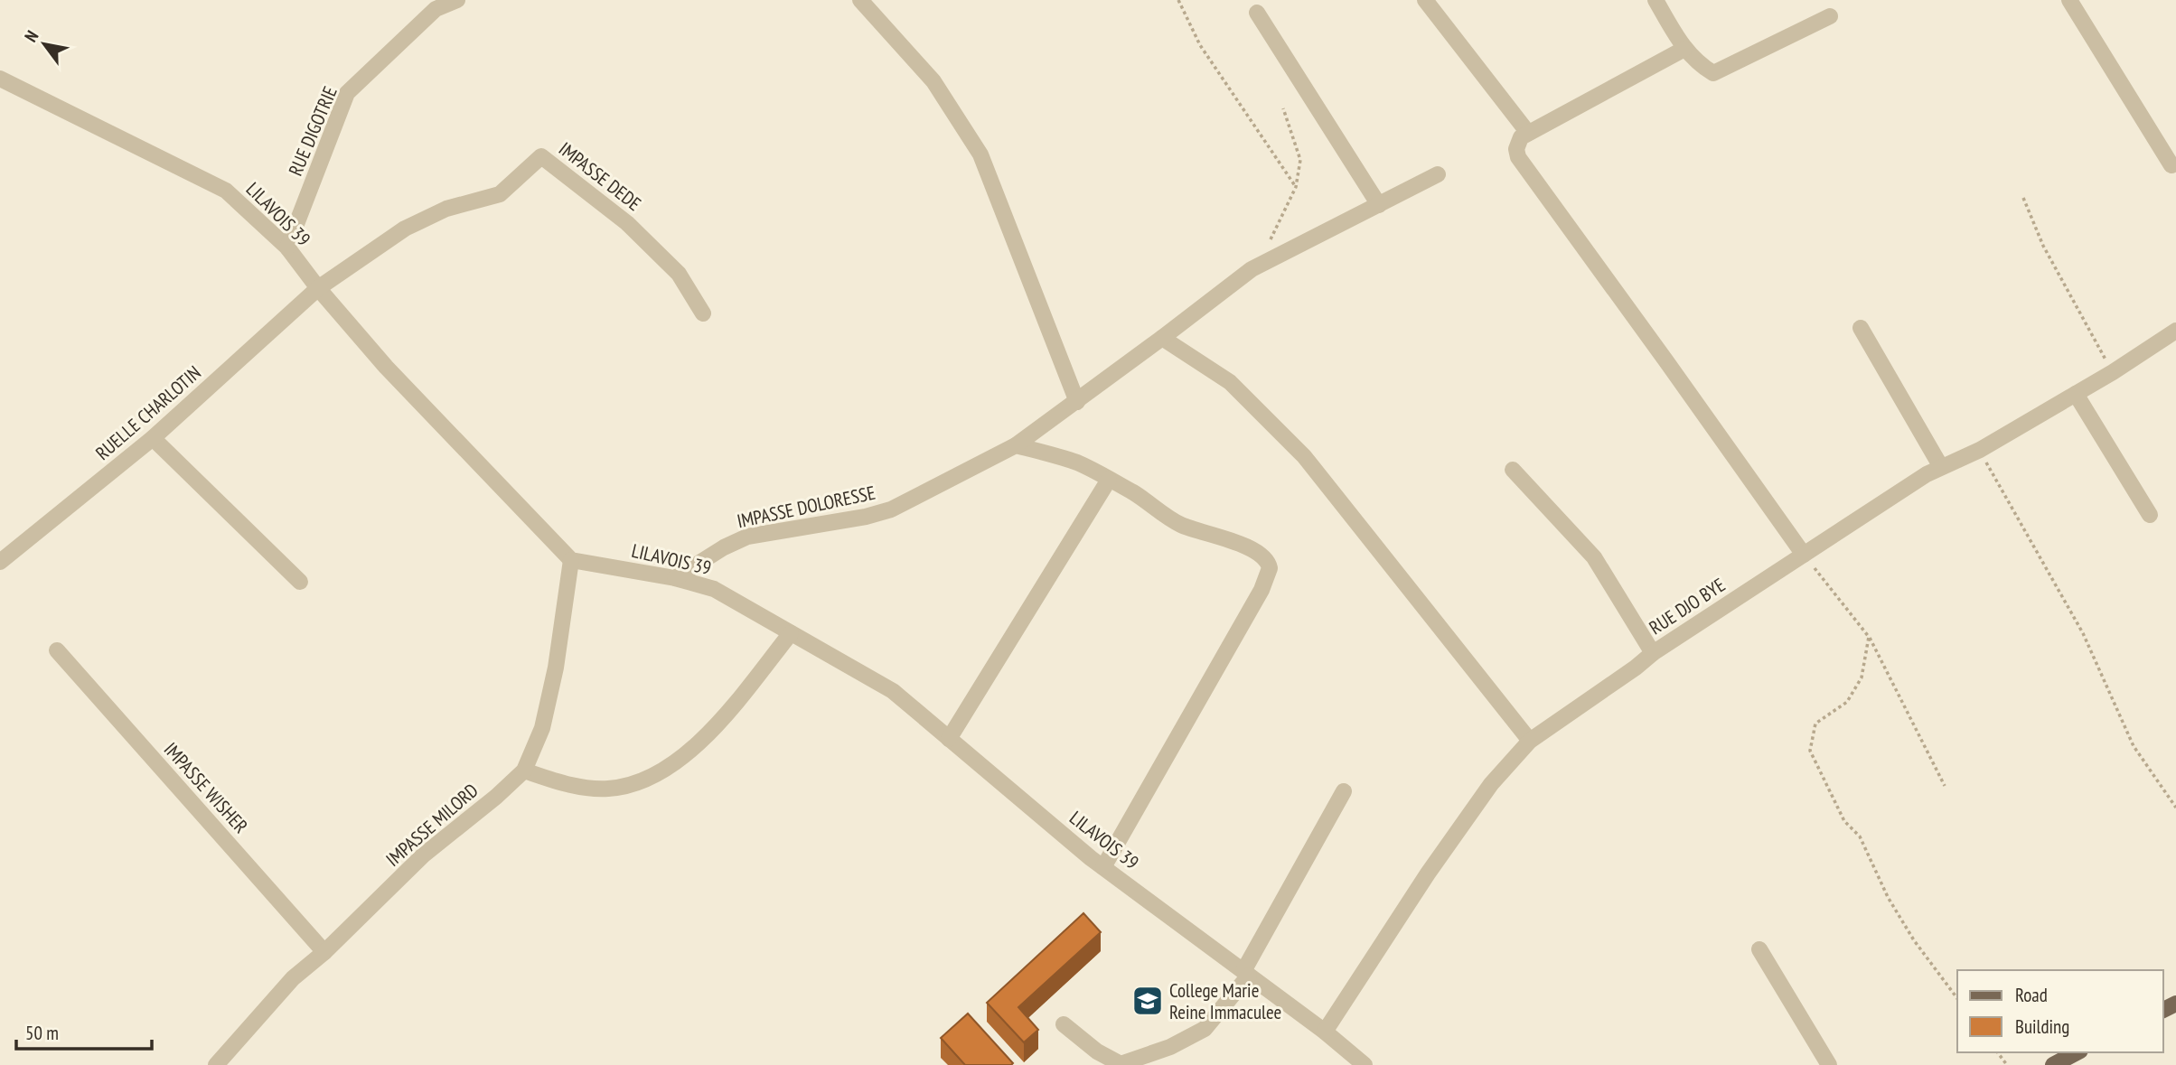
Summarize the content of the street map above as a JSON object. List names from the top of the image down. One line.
{"streets":{"street":["RUE DIGOTRIE","IMPASSE DEDE","LILAVOIS 39","RUELLE CHARLOTIN","IMPASSE DOLORESSE","RUE DJO BYE","IMPASSE WISHER","IMPASSE MILORD"]},"crossings":[["RUE DIGOTRIE","LILAVOIS 39"],["IMPASSE DEDE","LILAVOIS 39"],["IMPASSE DEDE","RUELLE CHARLOTIN"],["LILAVOIS 39","RUELLE CHARLOTIN"],["LILAVOIS 39","IMPASSE DOLORESSE"],["LILAVOIS 39","RUE DJO BYE"],["LILAVOIS 39","IMPASSE MILORD"],["IMPASSE WISHER","IMPASSE MILORD"]],"places":{"school or university":["College Marie Reine Immaculee"]},"legend":["Road","Building"],"scale_bar":"50 m","north":"top left"}
